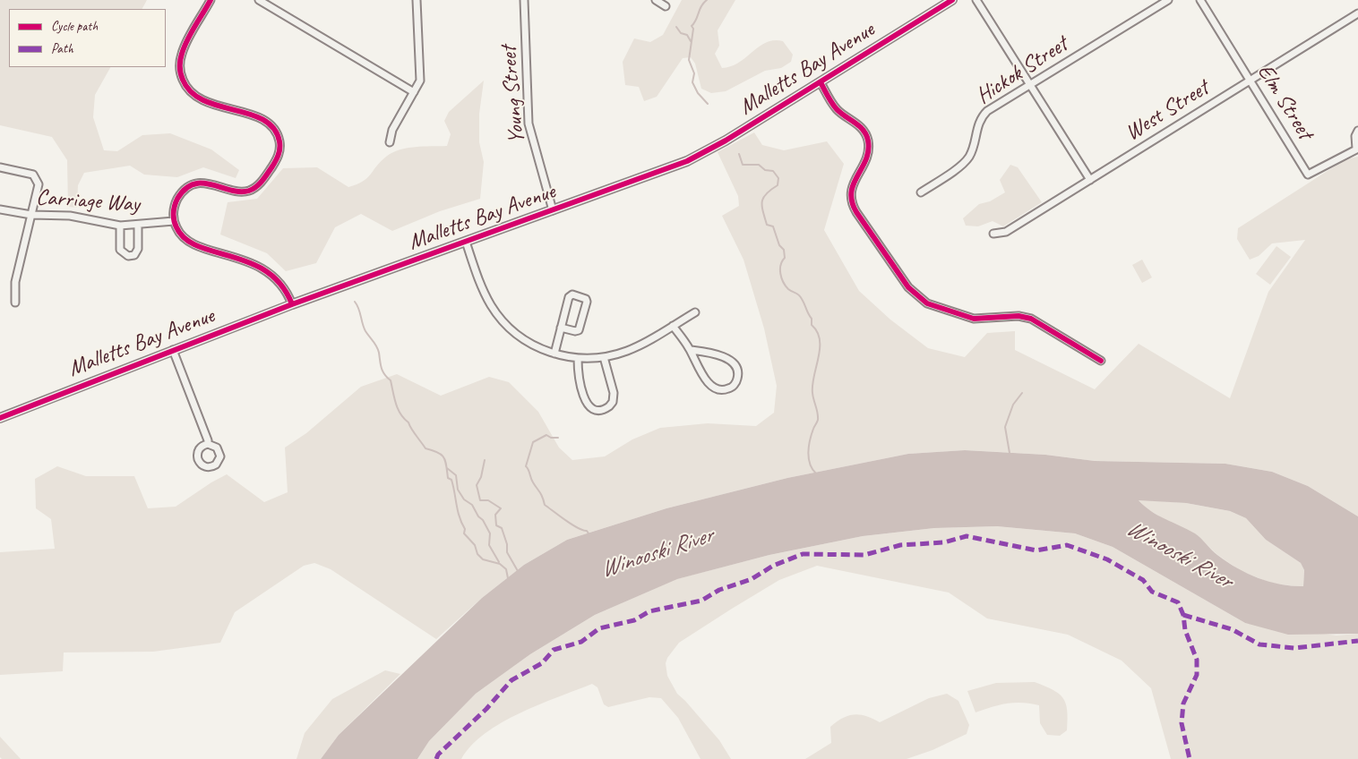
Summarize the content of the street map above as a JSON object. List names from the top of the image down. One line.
{"streets":{"street":["Malletts Bay Avenue","Hickok Street","Young Street","Elm Street","West Street","Carriage Way"]},"crossings":[["Malletts Bay Avenue","Young Street"],["Elm Street","West Street"]],"water":["Winooski River"],"legend":["Cycle path","Path"]}
